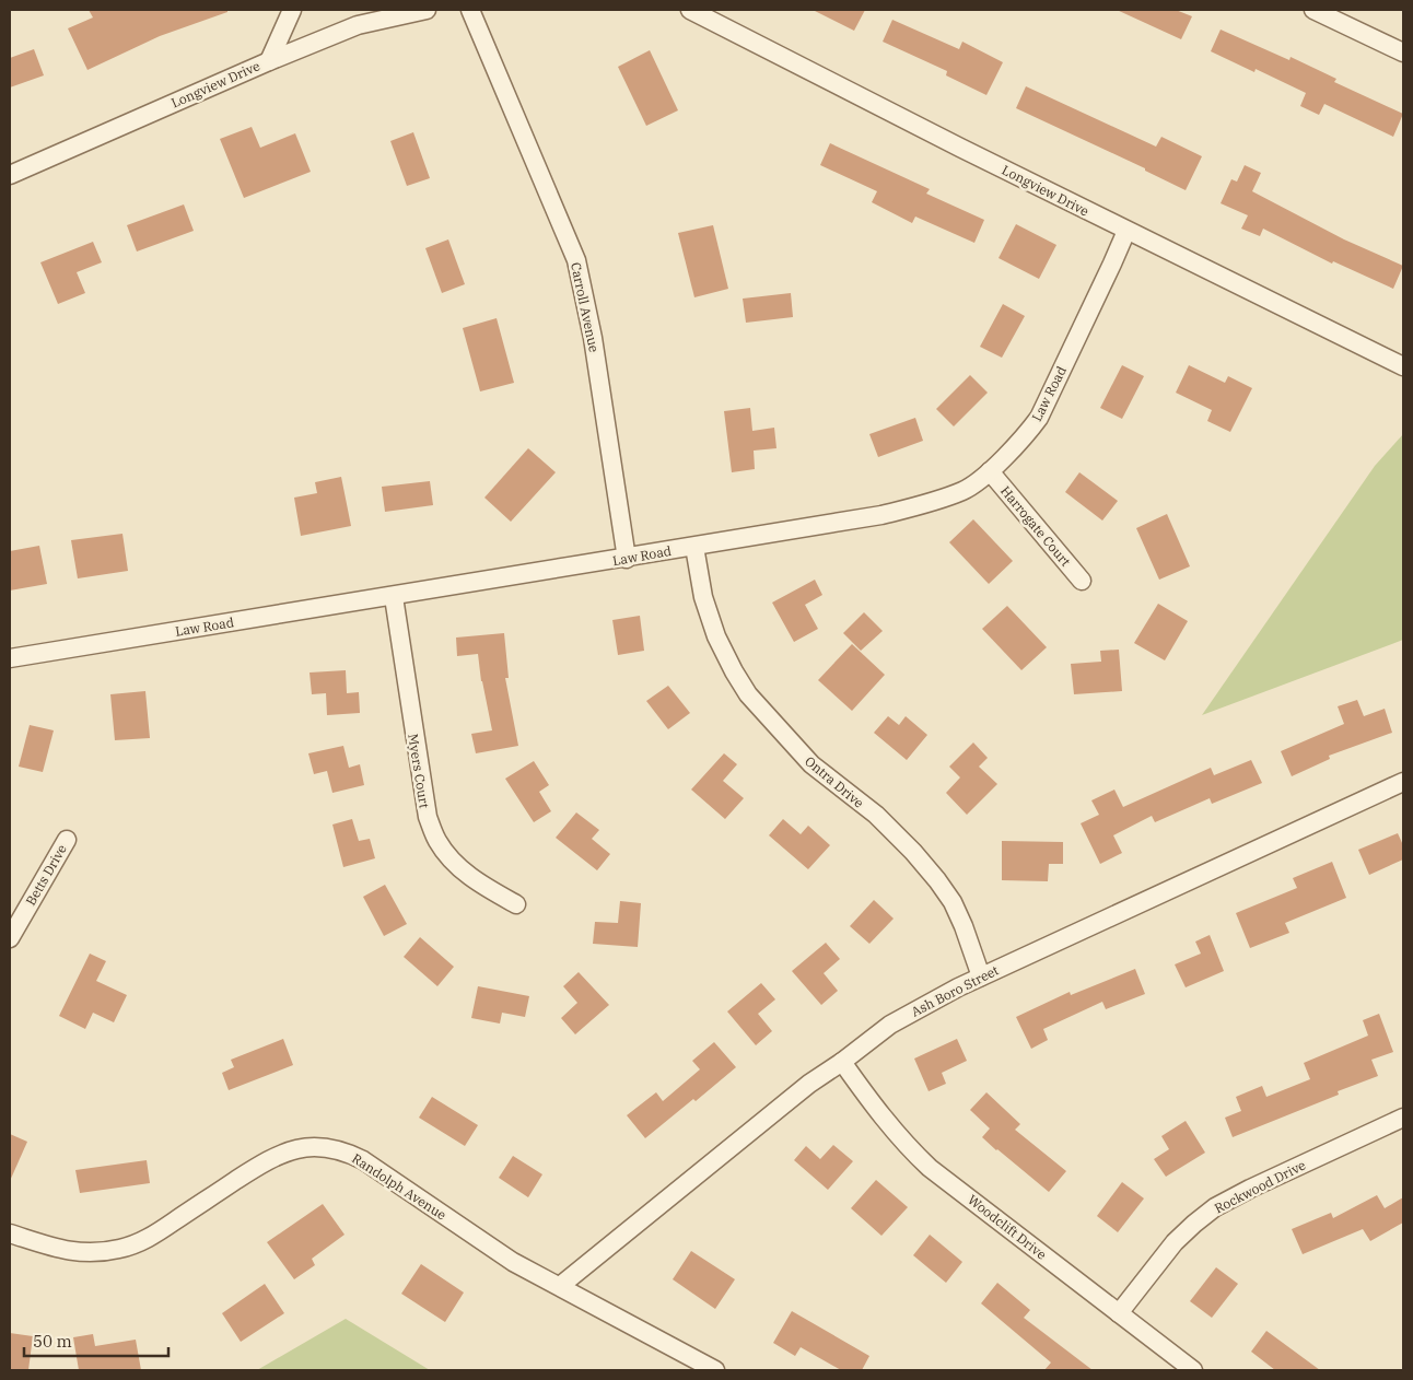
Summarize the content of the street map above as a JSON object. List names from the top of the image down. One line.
{"streets":{"street":["Longview Drive","Carroll Avenue","Law Road","Harrogate Court","Myers Court","Ontra Drive","Betts Drive","Ash Boro Street","Randolph Avenue","Rockwood Drive","Woodclift Drive"]},"crossings":[["Longview Drive","Law Road"],["Carroll Avenue","Law Road"],["Law Road","Harrogate Court"],["Law Road","Myers Court"],["Law Road","Ontra Drive"],["Ontra Drive","Ash Boro Street"],["Ash Boro Street","Randolph Avenue"],["Ash Boro Street","Woodclift Drive"],["Rockwood Drive","Woodclift Drive"]],"scale_bar":"50 m"}
